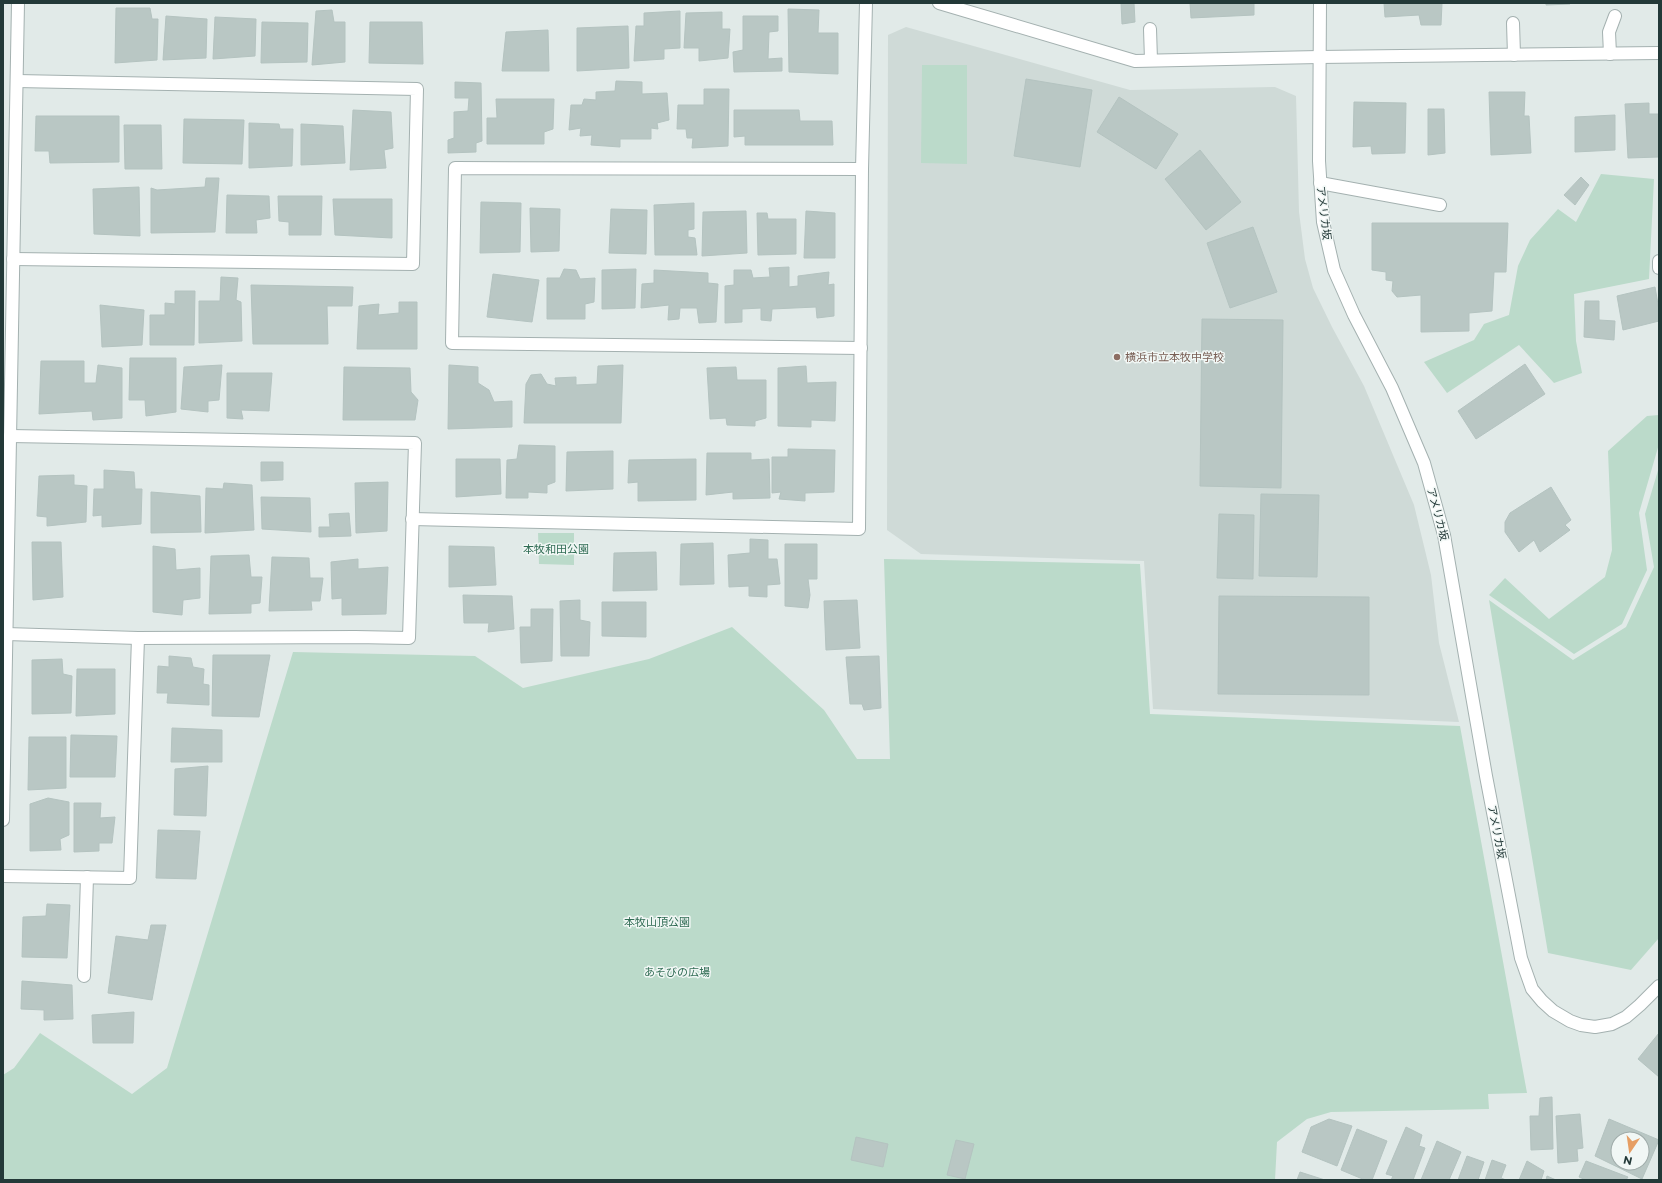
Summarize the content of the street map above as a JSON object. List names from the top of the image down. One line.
{"streets":{"street":["アメリカ坂"]},"parks":["本牧和田公園","本牧山頂公園","あそびの広場"],"places":["横浜市立本牧中学校"],"north":"bottom"}
